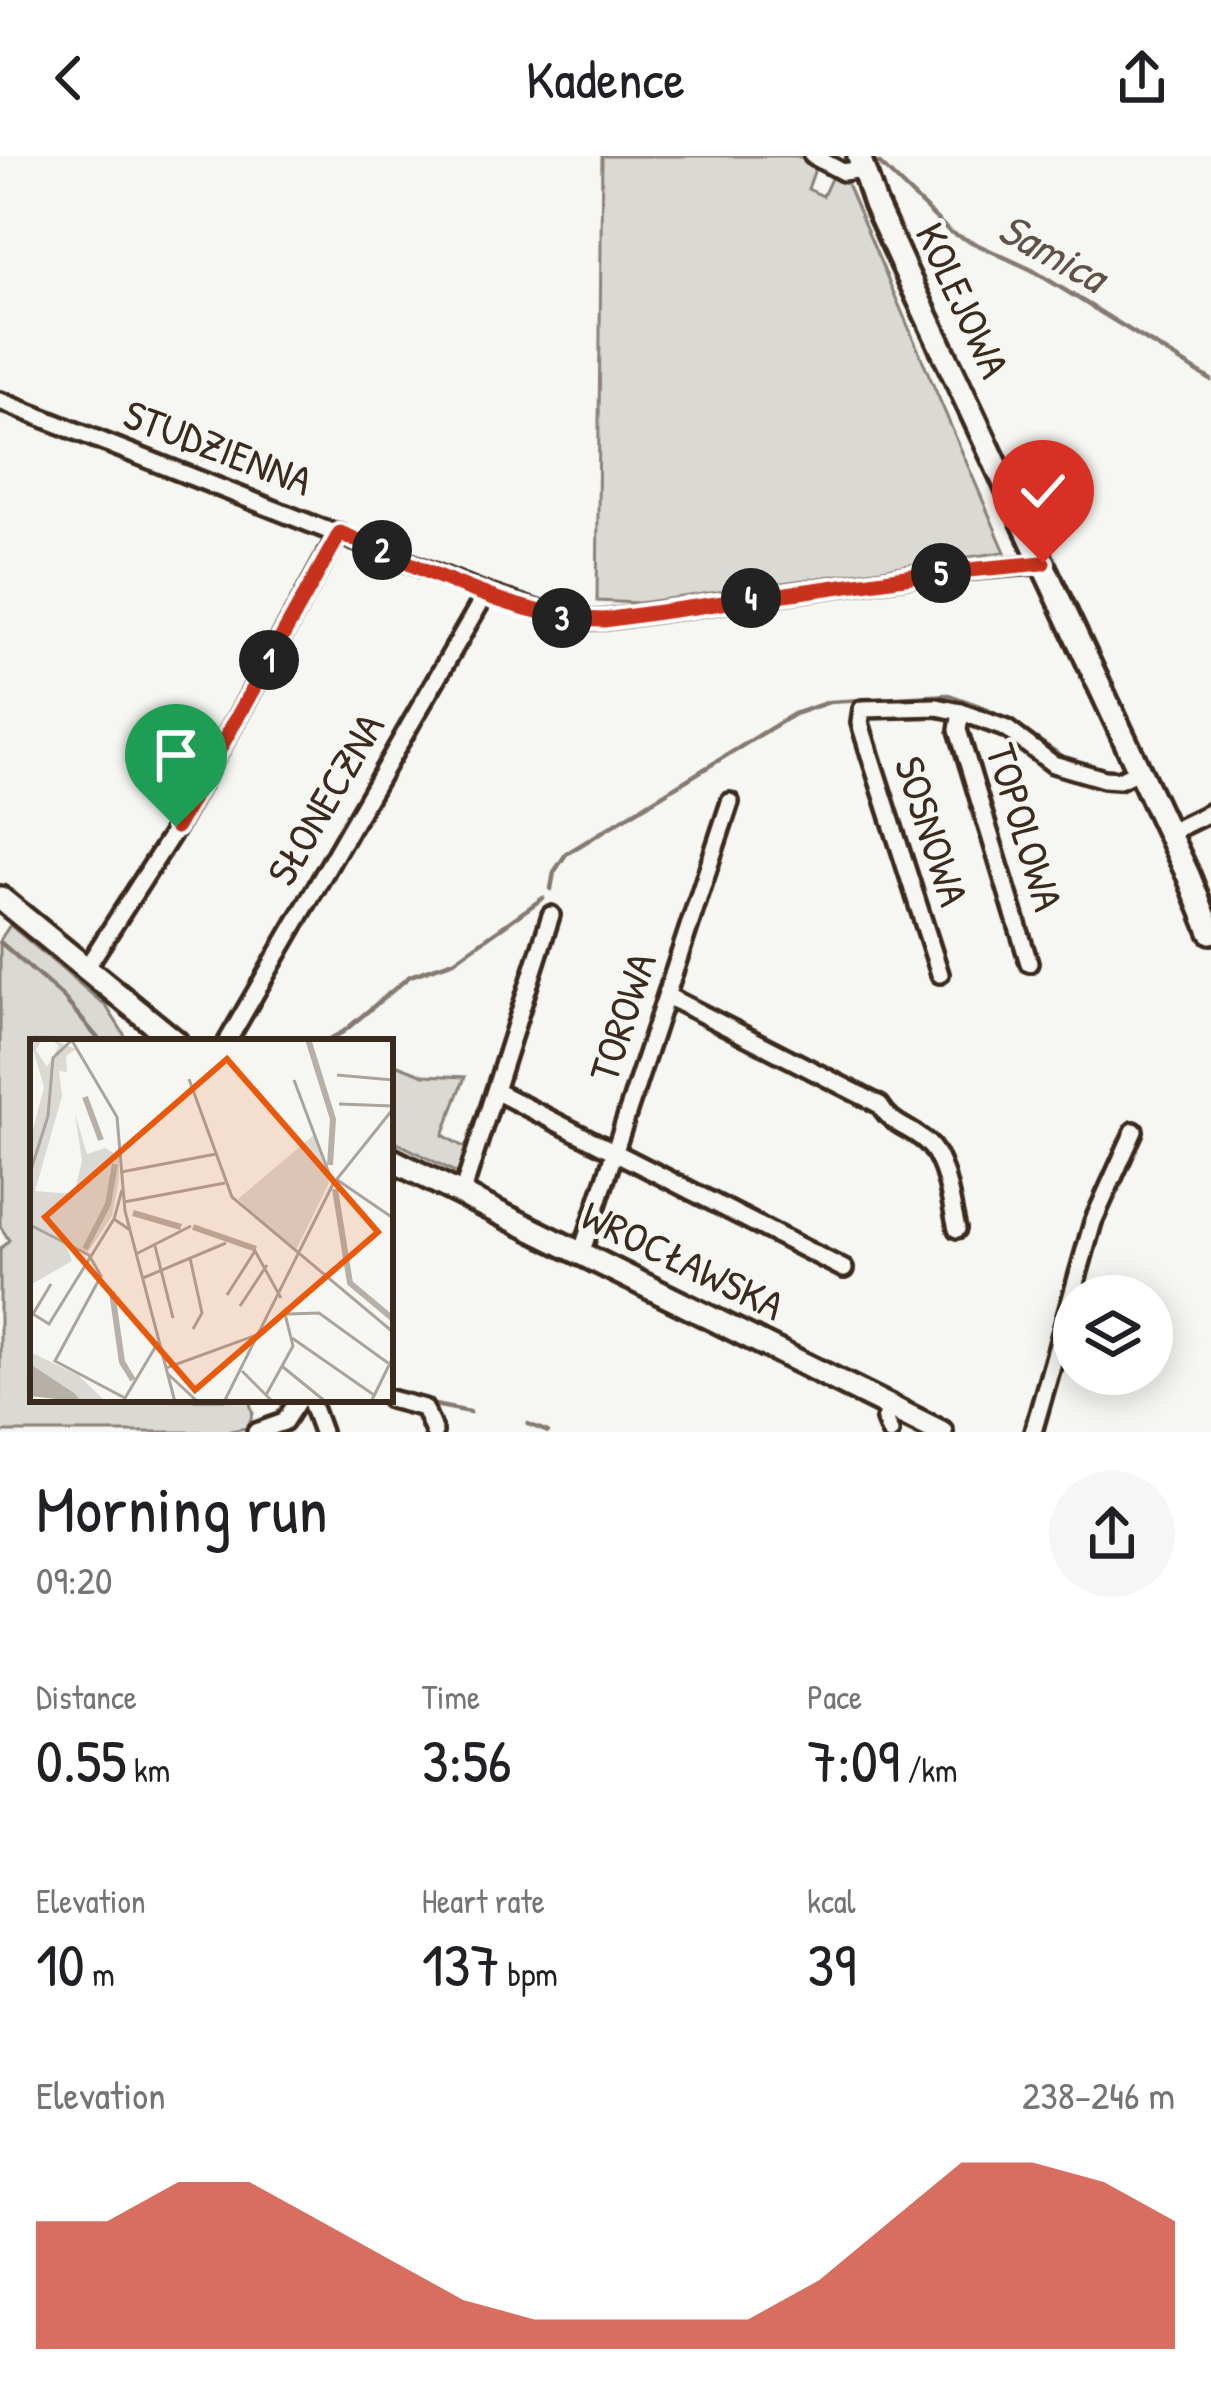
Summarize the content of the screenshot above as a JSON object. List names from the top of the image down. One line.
{"streets":{"main road":["KOLEJOWA","WROCŁAWSKA"],"street":["STUDZIENNA","SŁONECZNA","TOPOLOWA","SOSNOWA","TOROWA"]},"crossings":[["KOLEJOWA","STUDZIENNA"],["STUDZIENNA","SŁONECZNA"],["TOPOLOWA","SOSNOWA"],["TOROWA","WROCŁAWSKA"]],"water":["Samica"],"page":{"header":"Kadence","pins":["2","5","4","3","1"],"heading":["Morning run","09:20"],"stats":[["Distance","0.55 km"],["Time","3:56"],["Pace","7:09 /km"],["Elevation","10 m"],["Heart rate","137 bpm"],["kcal","39"]],"chart":["Elevation","238–246 m"]}}
